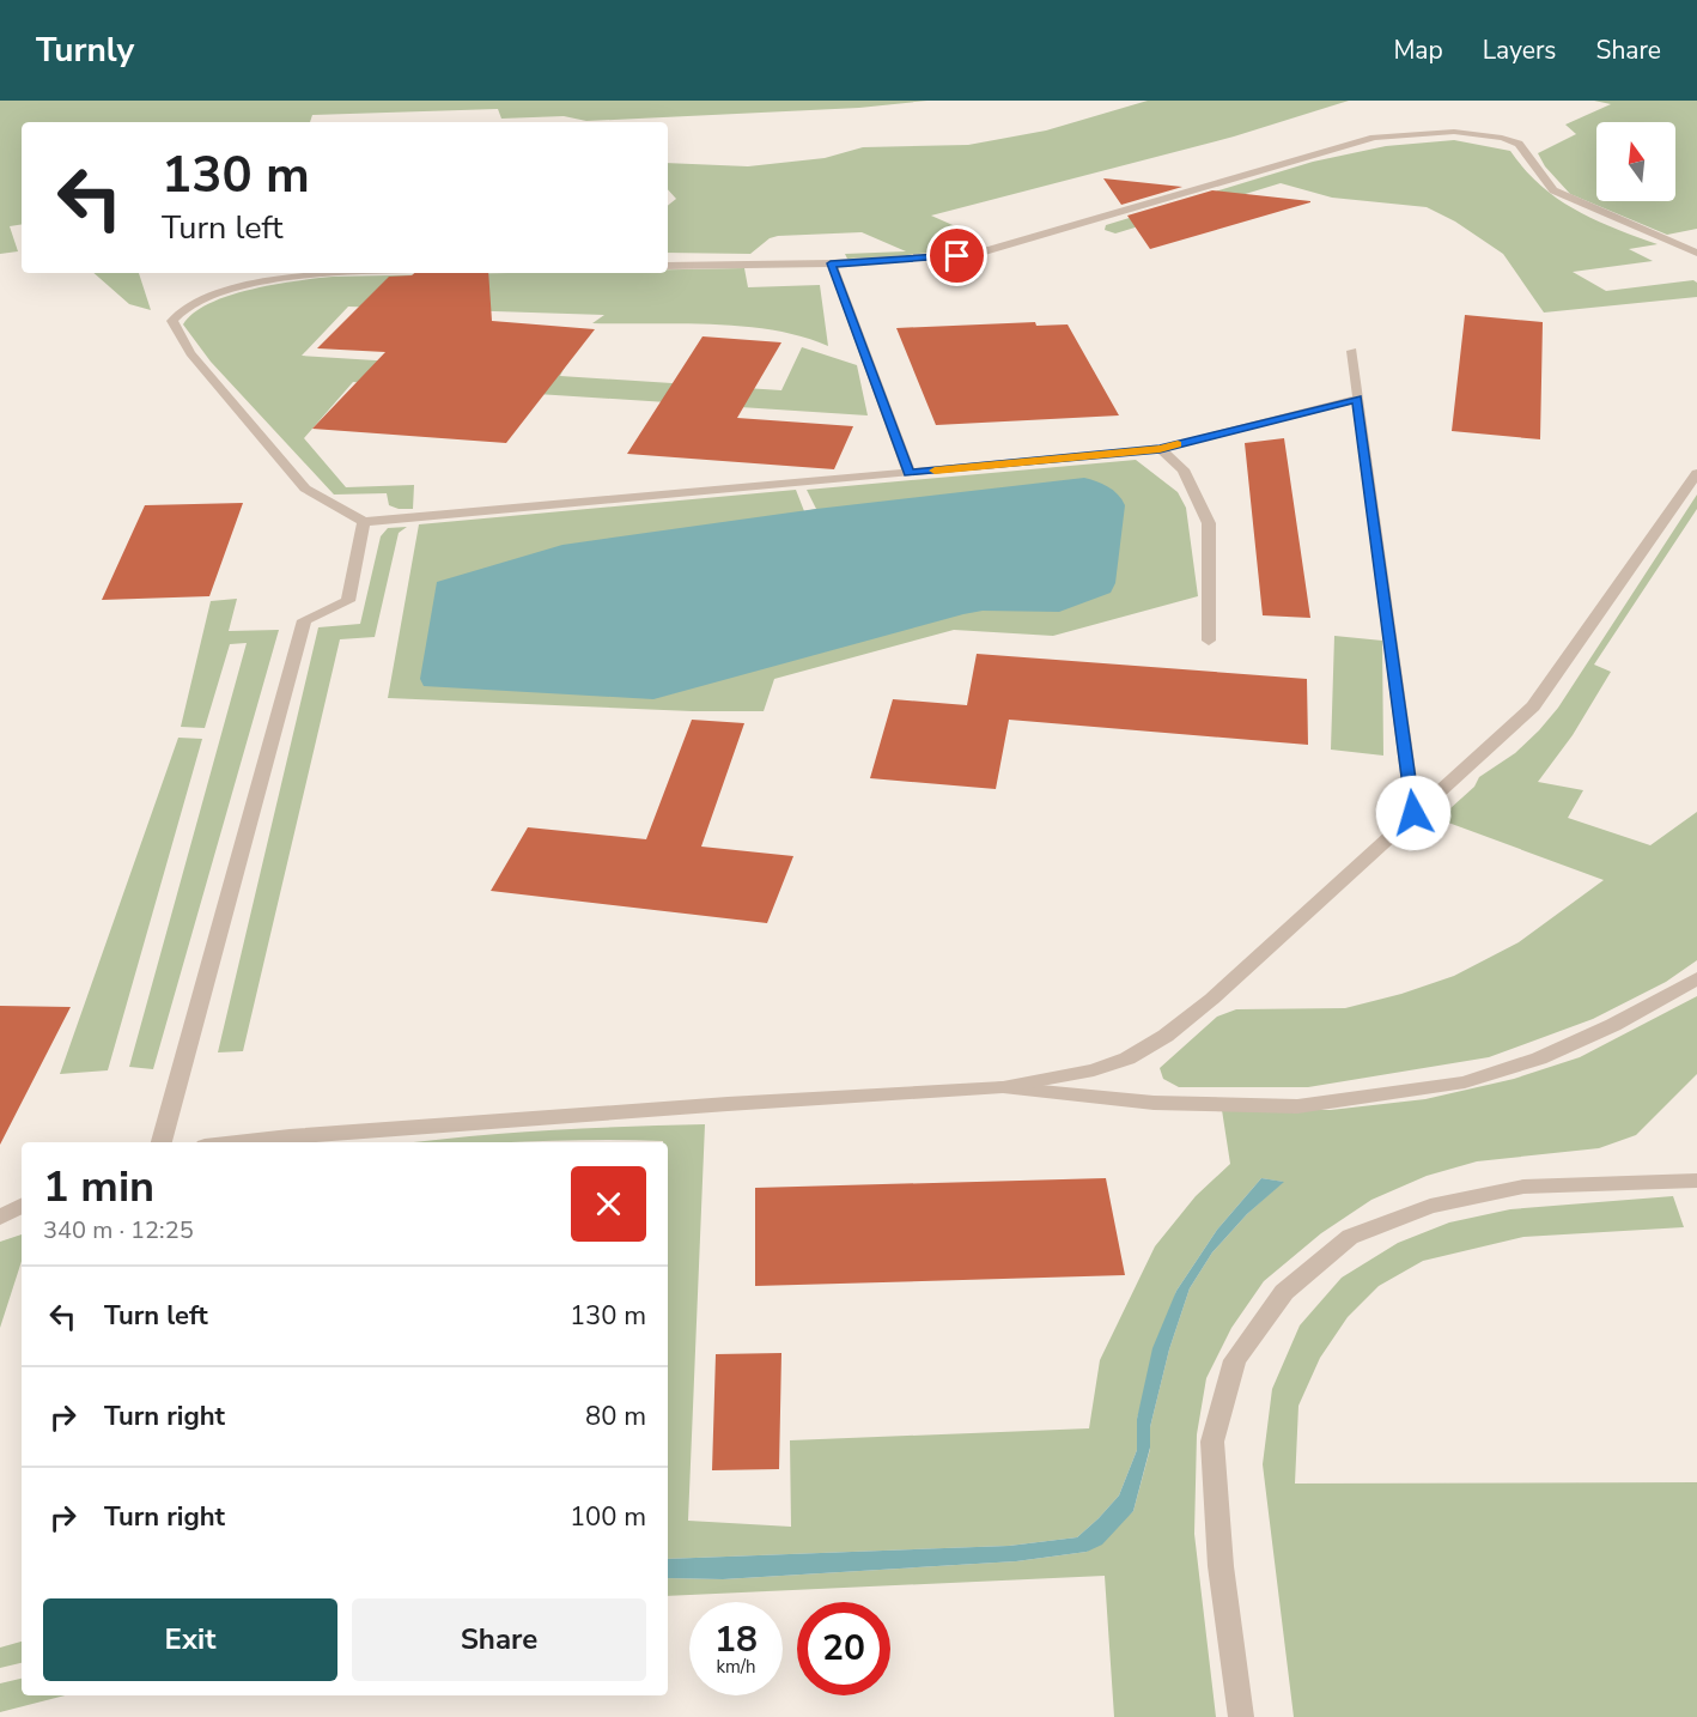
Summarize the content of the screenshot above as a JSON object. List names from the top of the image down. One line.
{"north":"top","page":{"header":"Turnly","nav":["Map","Layers","Share"],"turn":["130 m","Turn left"],"heading":["1 min","340 m · 12:25"],"list":[{"name":"Turn left","value":"130 m"},{"name":"Turn right","value":"80 m"},{"name":"Turn right","value":"100 m"}],"buttons":["Exit","Share"],"speed":"18 km/h","limit":"20"}}
